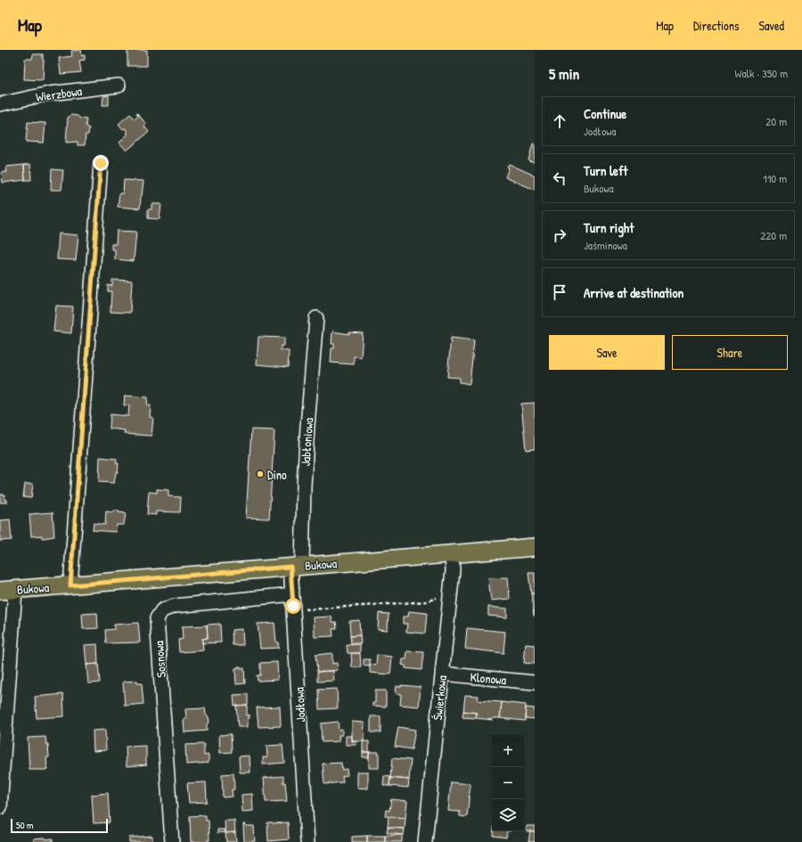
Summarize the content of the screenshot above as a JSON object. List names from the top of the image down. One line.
{"streets":{"main road":["Bukowa"],"street":["Wierzbowa","Jabłoniowa","Sosnowa","Klonowa","Świerkowa","Jodłowa"]},"crossings":[["Jabłoniowa","Bukowa"],["Jabłoniowa","Jodłowa"],["Bukowa","Świerkowa"],["Bukowa","Jodłowa"],["Sosnowa","Jodłowa"],["Klonowa","Świerkowa"]],"places":["Dino"],"scale_bar":"50 m","page":{"header":"Map","nav":["Map","Directions","Saved"],"heading":["5 min","Walk · 350 m"],"list":[["Continue","Jodłowa","20 m"],["Turn left","Bukowa","110 m"],["Turn right","Jaśminowa","220 m"],"Arrive at destination"],"buttons":["Save","Share"],"map_buttons":["+","−"],"scale":"50 m"}}
